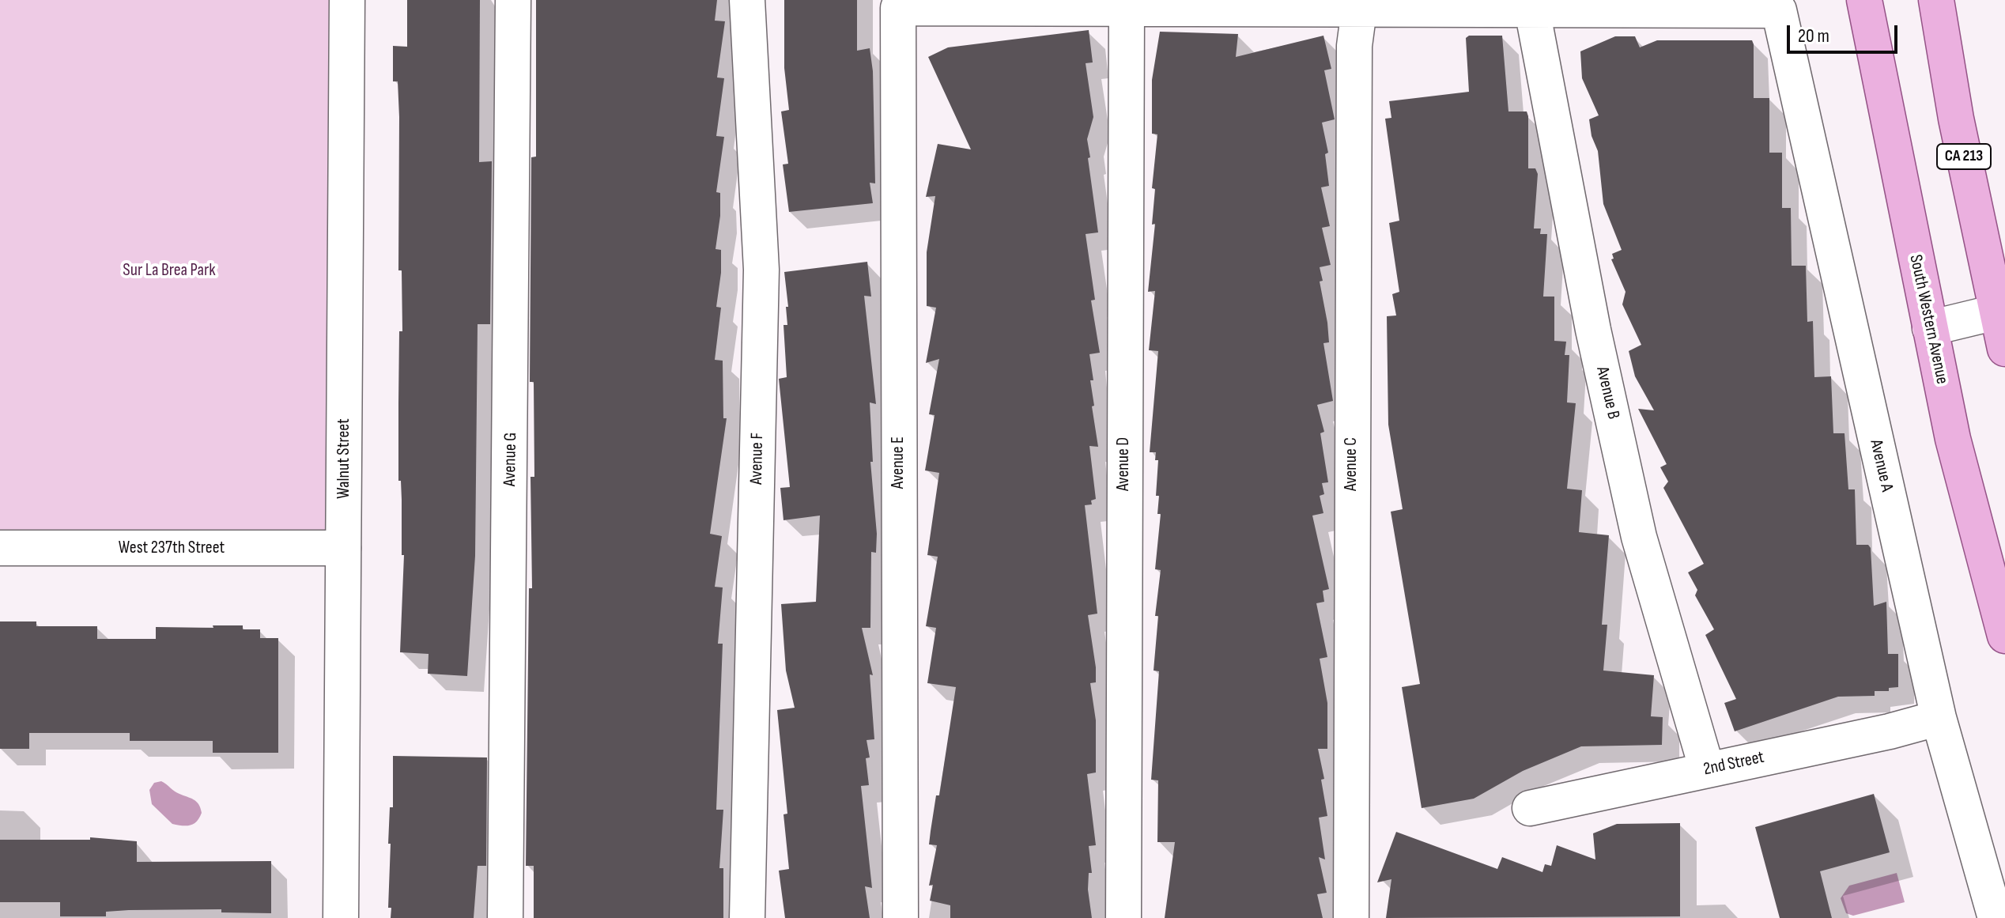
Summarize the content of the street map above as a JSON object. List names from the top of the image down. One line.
{"streets":{"main road":["CA 213","South Western Avenue"],"street":["Avenue B","Walnut Street","Avenue F","Avenue G","Avenue E","Avenue D","Avenue C","Avenue A","West 237th Street","2nd Street"]},"crossings":[["Avenue B","Avenue A"],["Avenue B","2nd Street"],["Walnut Street","West 237th Street"],["Avenue E","Avenue D"],["Avenue A","2nd Street"]],"parks":["Sur La Brea Park"],"scale_bar":"20 m"}
